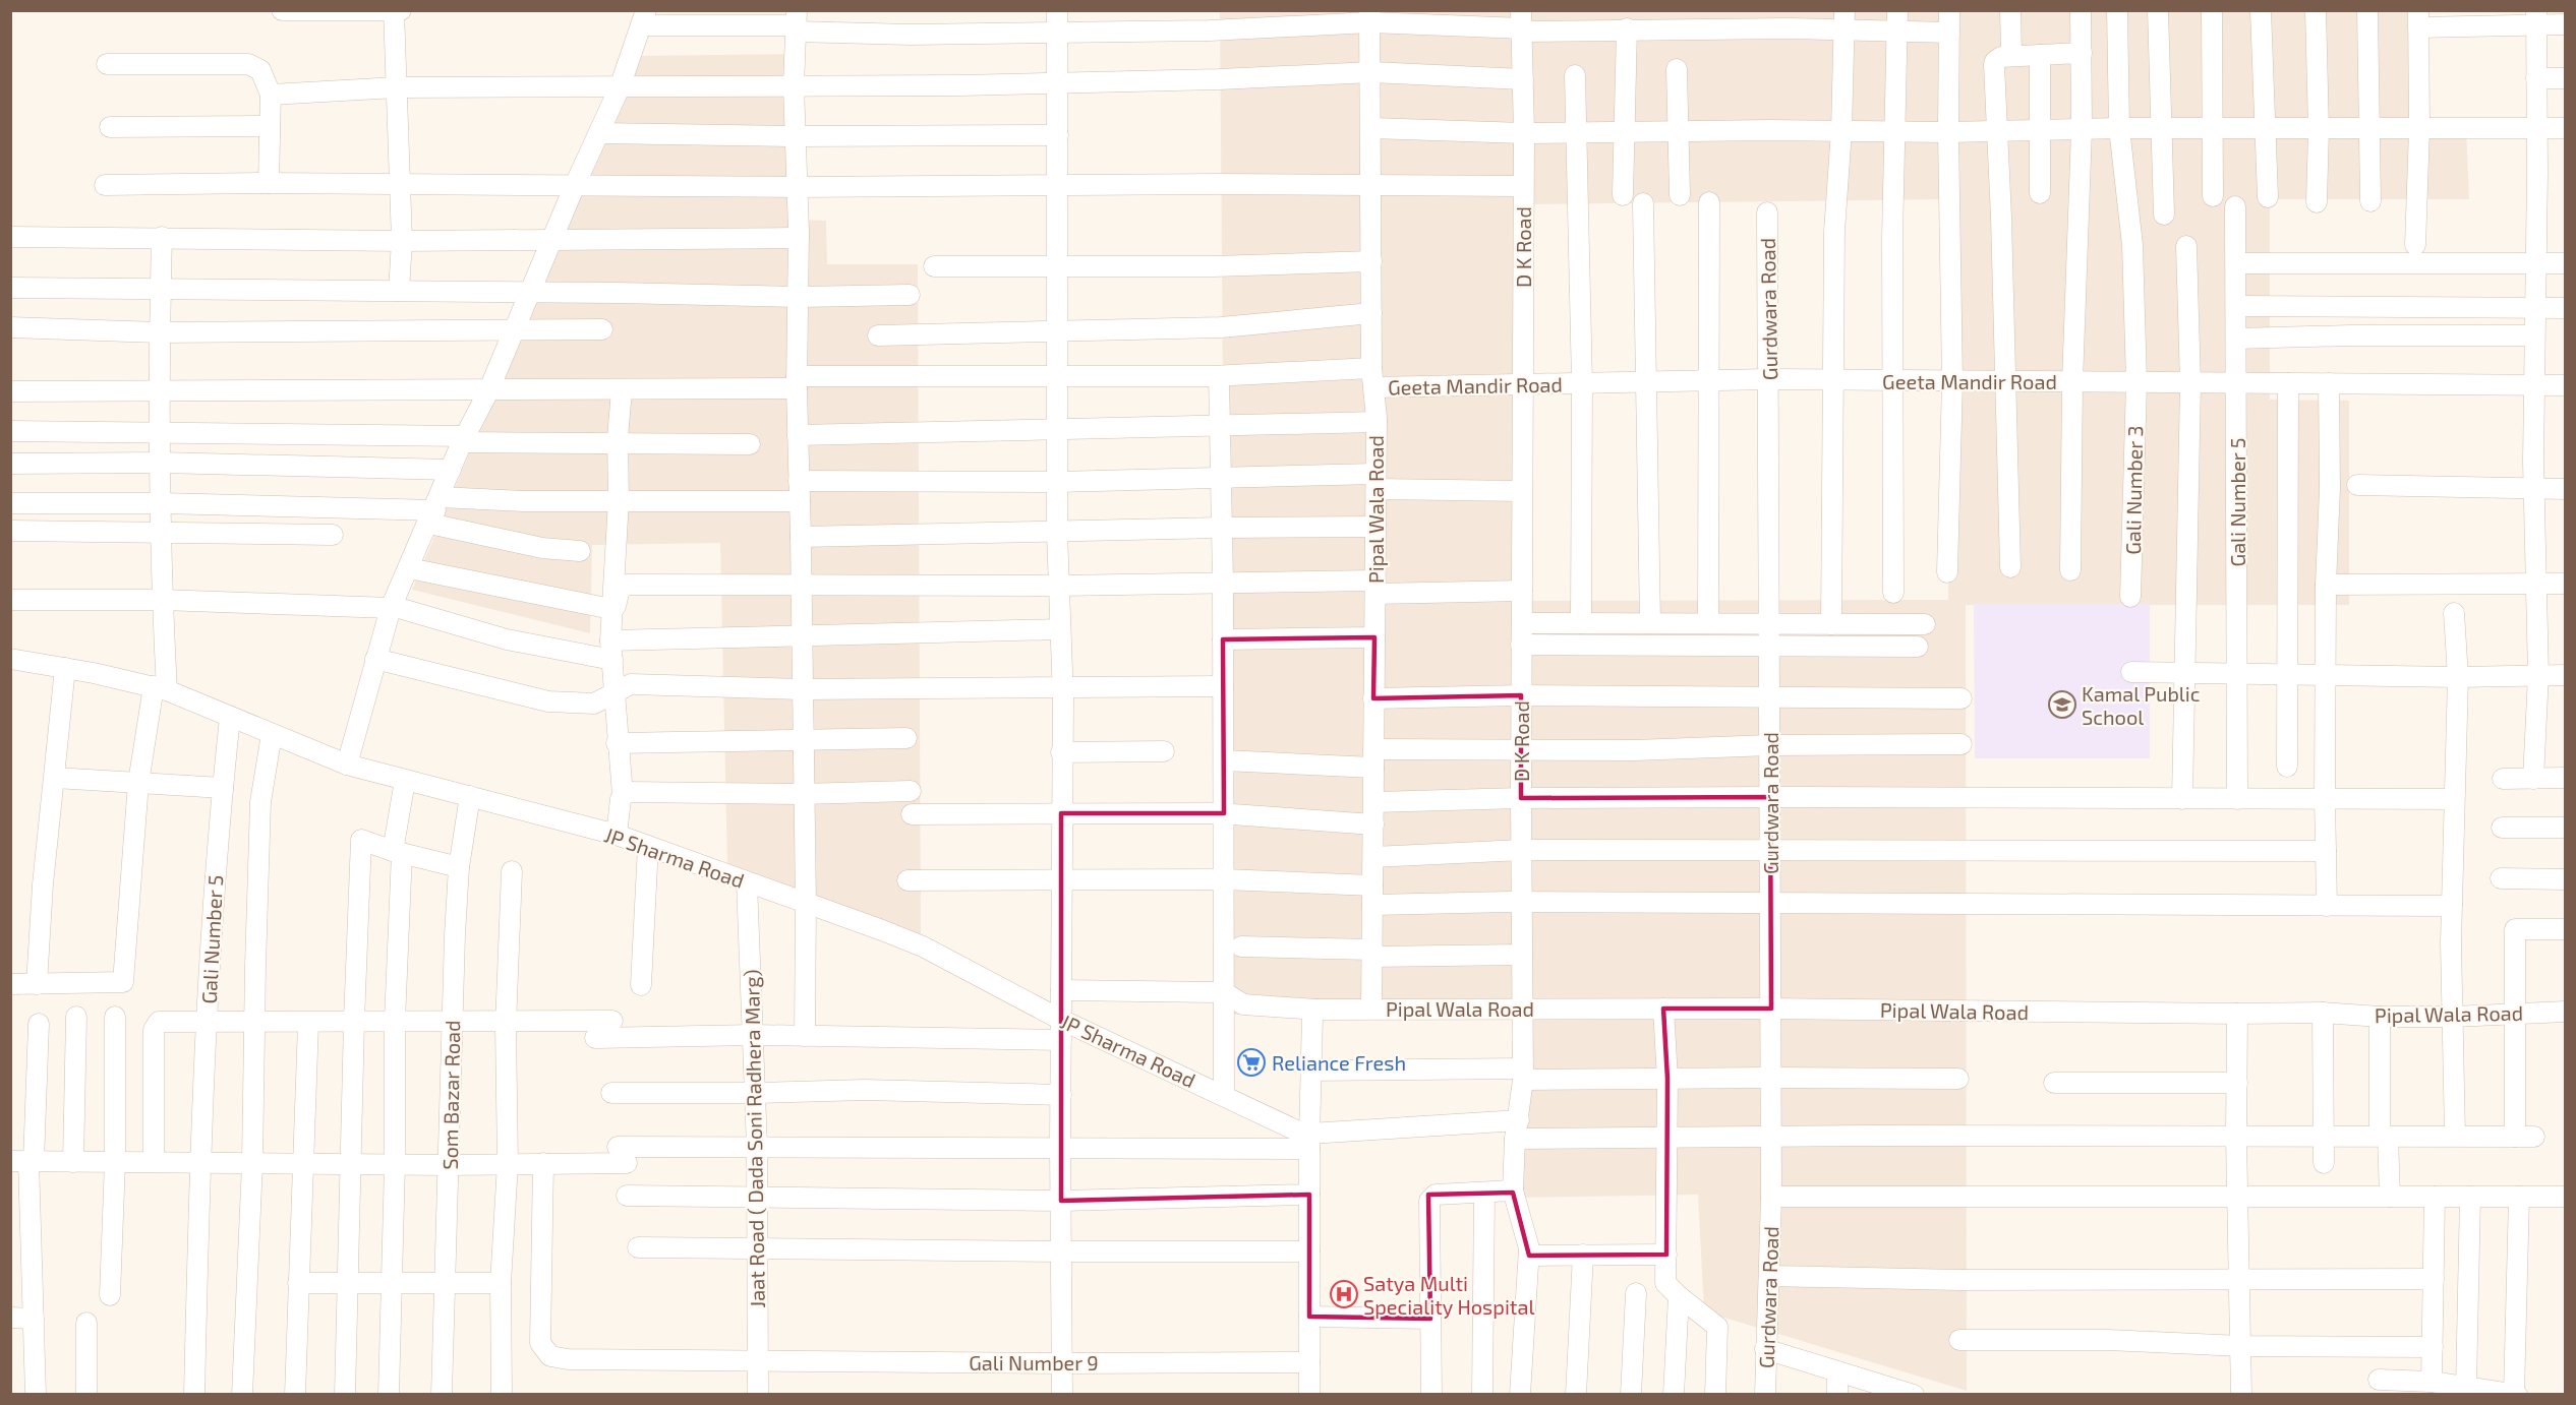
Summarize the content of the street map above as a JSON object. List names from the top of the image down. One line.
{"streets":{"street":["D K Road","Gurdwara Road","Geeta Mandir Road","Gali Number 3","Gali Number 5","Pipal Wala Road","JP Sharma Road","Som Bazar Road","Jaat Road ( Dada Soni Radhera Marg)","Gali Number 9"]},"crossings":[["D K Road","Geeta Mandir Road"],["D K Road","Pipal Wala Road"],["Gurdwara Road","Geeta Mandir Road"],["Gurdwara Road","Pipal Wala Road"],["Geeta Mandir Road","Gali Number 3"],["Geeta Mandir Road","Gali Number 5"],["Geeta Mandir Road","Pipal Wala Road"],["Gali Number 5","JP Sharma Road"],["JP Sharma Road","Som Bazar Road"],["JP Sharma Road","Jaat Road ( Dada Soni Radhera Marg)"],["Jaat Road ( Dada Soni Radhera Marg)","Gali Number 9"]],"places":{"school or university":["Kamal Public School"],"supermarket":["Reliance Fresh"],"hospital":["Satya Multi Speciality Hospital"]}}
